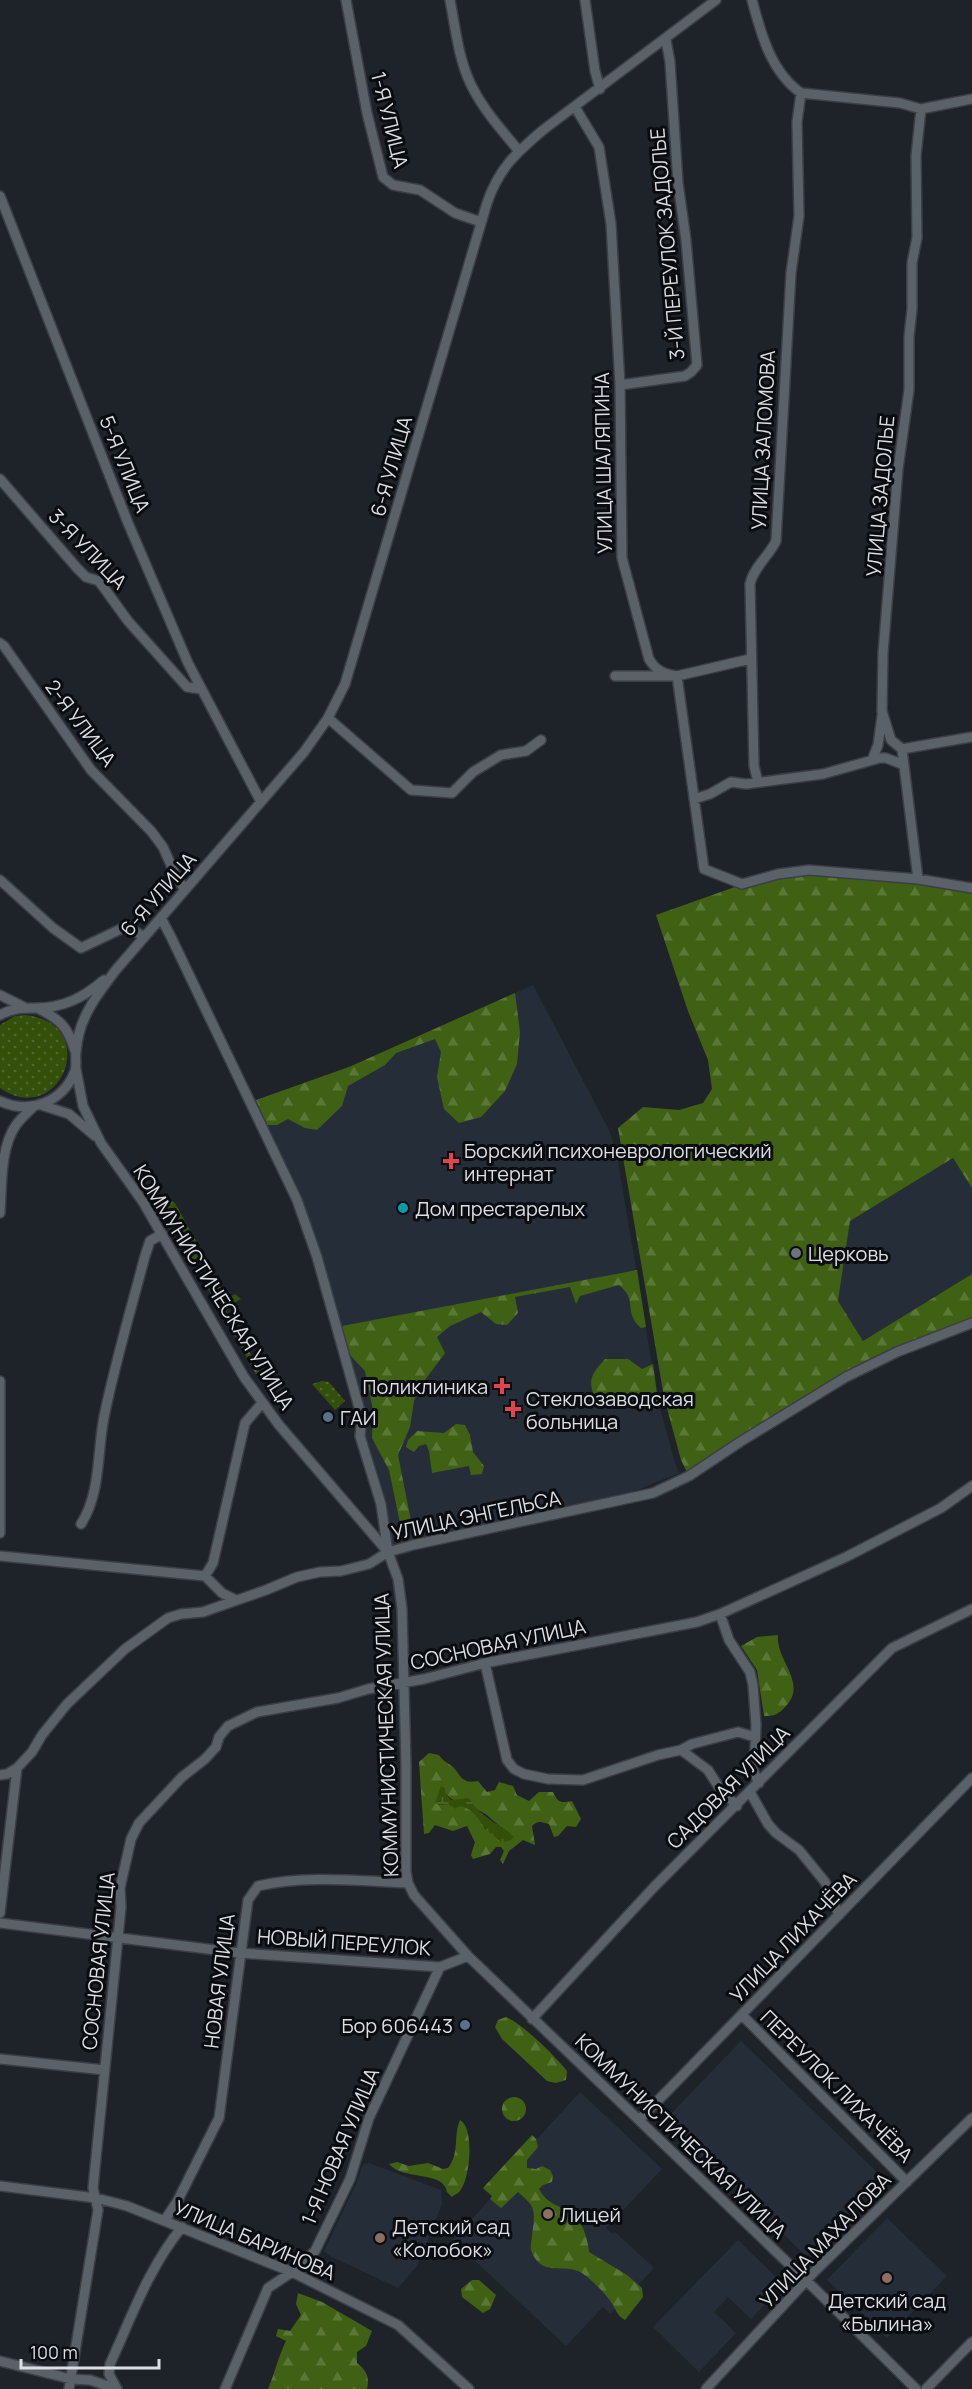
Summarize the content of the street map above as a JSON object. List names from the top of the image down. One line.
{"streets":{"street":["1-Я УЛИЦА","3-Й ПЕРЕУЛОК ЗАДОЛЬЕ","УЛИЦА ЗАЛОМОВА","УЛИЦА ШАЛЯПИНА","5-Я УЛИЦА","6-Я УЛИЦА","УЛИЦА ЗАДОЛЬЕ","3-Я УЛИЦА","2-Я УЛИЦА","КОММУНИСТИЧЕСКАЯ УЛИЦА","УЛИЦА ЭНГЕЛЬСА","СОСНОВАЯ УЛИЦА","САДОВАЯ УЛИЦА","УЛИЦА ЛИХАЧЁВА","НОВЫЙ ПЕРЕУЛОК","НОВАЯ УЛИЦА","ПЕРЕУЛОК ЛИХАЧЁВА","1-Я НОВАЯ УЛИЦА","УЛИЦА БАРИНОВА","УЛИЦА МАХАЛОВА"]},"crossings":[["1-Я УЛИЦА","6-Я УЛИЦА"],["3-Й ПЕРЕУЛОК ЗАДОЛЬЕ","УЛИЦА ШАЛЯПИНА"],["3-Й ПЕРЕУЛОК ЗАДОЛЬЕ","6-Я УЛИЦА"],["УЛИЦА ШАЛЯПИНА","6-Я УЛИЦА"],["5-Я УЛИЦА","6-Я УЛИЦА"],["5-Я УЛИЦА","3-Я УЛИЦА"],["6-Я УЛИЦА","2-Я УЛИЦА"],["КОММУНИСТИЧЕСКАЯ УЛИЦА","УЛИЦА ЭНГЕЛЬСА"],["КОММУНИСТИЧЕСКАЯ УЛИЦА","СОСНОВАЯ УЛИЦА"],["КОММУНИСТИЧЕСКАЯ УЛИЦА","САДОВАЯ УЛИЦА"],["КОММУНИСТИЧЕСКАЯ УЛИЦА","УЛИЦА ЛИХАЧЁВА"],["КОММУНИСТИЧЕСКАЯ УЛИЦА","НОВЫЙ ПЕРЕУЛОК"],["КОММУНИСТИЧЕСКАЯ УЛИЦА","НОВАЯ УЛИЦА"],["КОММУНИСТИЧЕСКАЯ УЛИЦА","УЛИЦА МАХАЛОВА"],["СОСНОВАЯ УЛИЦА","НОВЫЙ ПЕРЕУЛОК"],["СОСНОВАЯ УЛИЦА","УЛИЦА БАРИНОВА"],["УЛИЦА ЛИХАЧЁВА","ПЕРЕУЛОК ЛИХАЧЁВА"],["НОВЫЙ ПЕРЕУЛОК","НОВАЯ УЛИЦА"],["НОВЫЙ ПЕРЕУЛОК","1-Я НОВАЯ УЛИЦА"],["НОВАЯ УЛИЦА","УЛИЦА БАРИНОВА"],["ПЕРЕУЛОК ЛИХАЧЁВА","УЛИЦА МАХАЛОВА"],["1-Я НОВАЯ УЛИЦА","УЛИЦА БАРИНОВА"]],"places":{"health":["Борский психоневрологический интернат","Поликлиника","Стеклозаводская больница"],"other":["Дом престарелых","Церковь","ГАИ","Бор 606443","Лицей","Детский сад «Колобок»","Детский сад «Былина»"]},"scale_bar":"100 m"}
